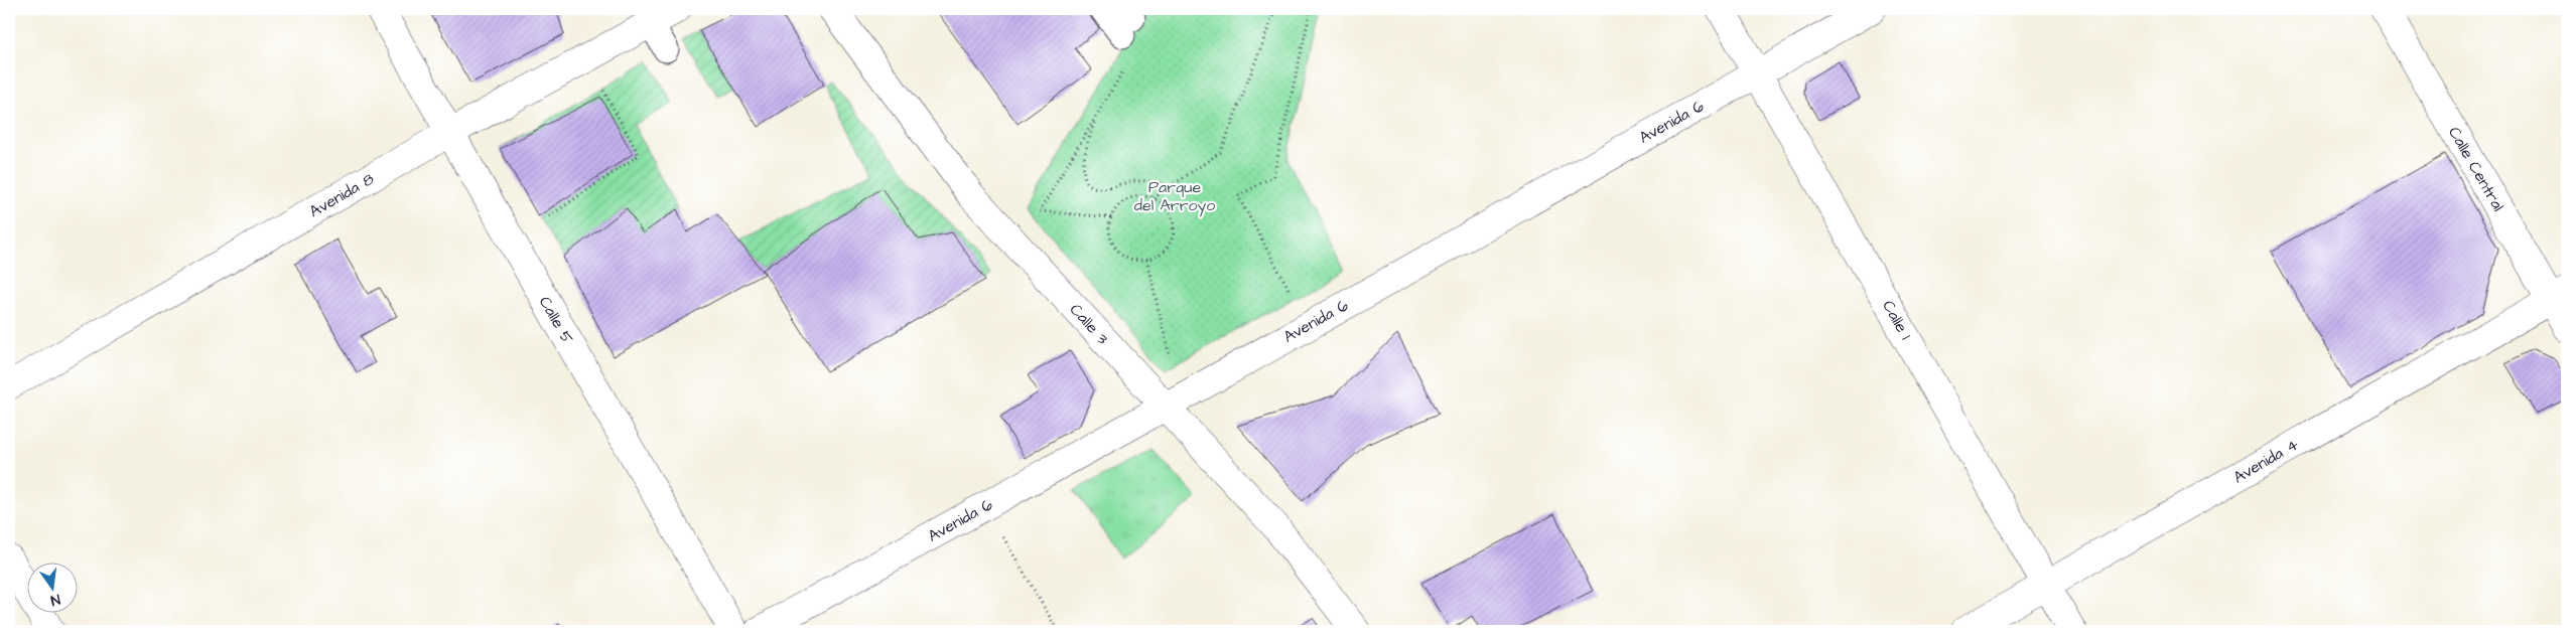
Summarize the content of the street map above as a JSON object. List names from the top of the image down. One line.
{"streets":{"street":["Avenida 6","Calle Central","Avenida 8","Calle 5","Calle 1","Calle 3","Avenida 4"]},"crossings":[["Avenida 6","Calle 1"],["Avenida 6","Calle 3"],["Calle Central","Avenida 4"],["Avenida 8","Calle 5"],["Calle 1","Avenida 4"]],"parks":["Parque del Arroyo"],"north":"bottom"}
